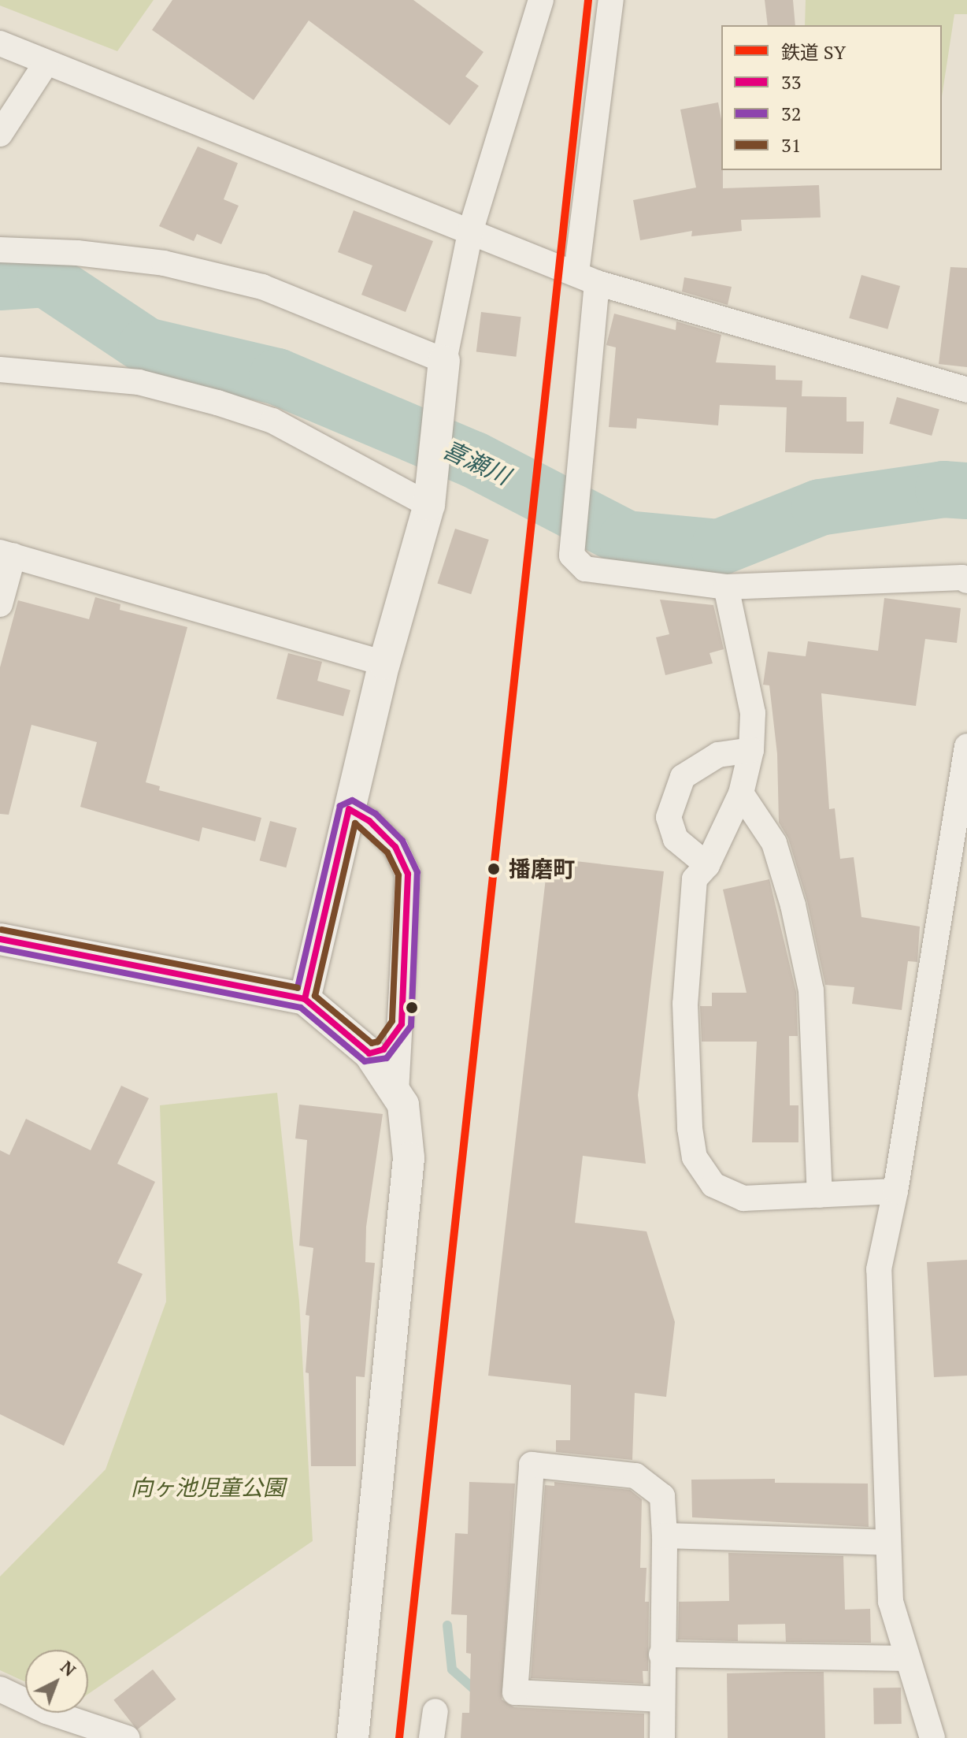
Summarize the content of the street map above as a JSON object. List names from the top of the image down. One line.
{"water":["喜瀬川"],"parks":["向ヶ池児童公園"],"places":["播磨町"],"lines":["rail line SY","transit line 32","transit line 33","transit line 31"],"legend":["鉄道 SY","33","32","31"],"north":"top right"}
